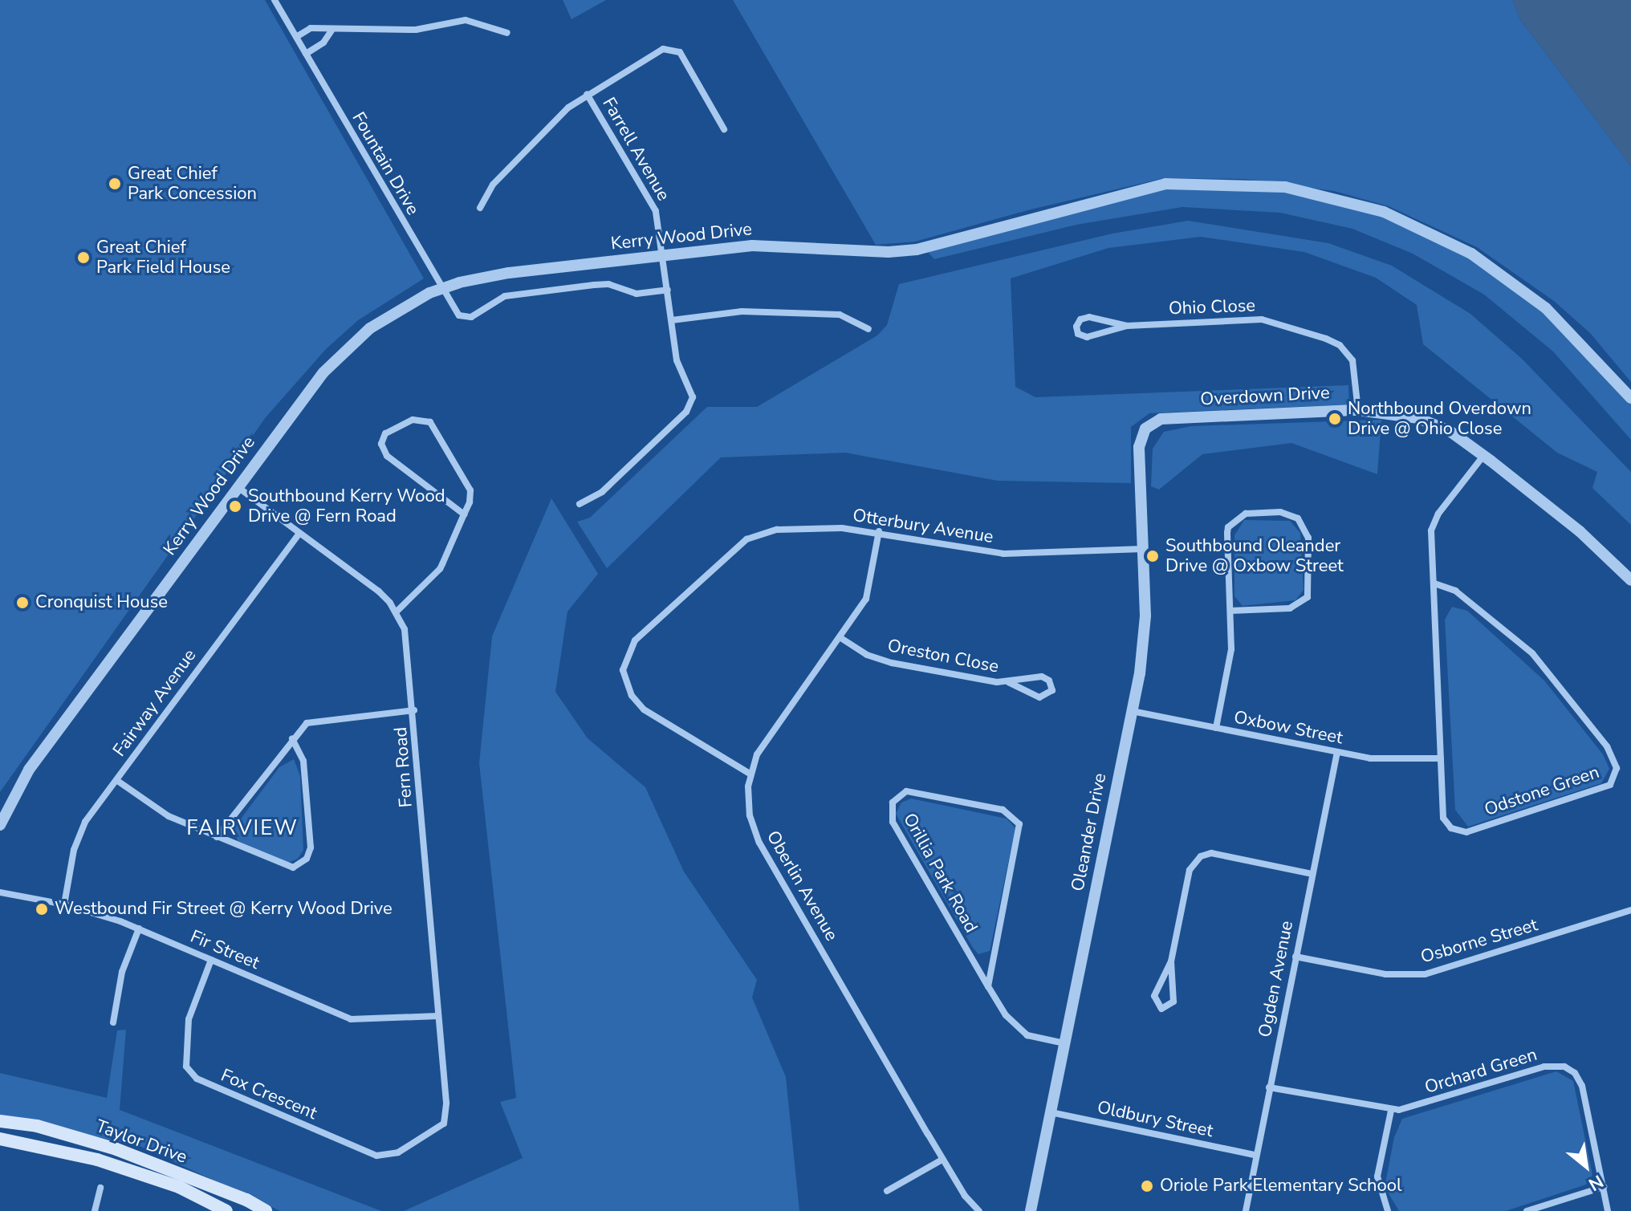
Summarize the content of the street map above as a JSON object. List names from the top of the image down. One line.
{"streets":{"main road":["Taylor Drive"],"street":["Farrell Avenue","Fountain Drive","Kerry Wood Drive","Ohio Close","Overdown Drive","Otterbury Avenue","Oreston Close","Fairway Avenue","Oxbow Street","Fern Road","Odstone Green","Oleander Drive","Orillia Park Road","Oberlin Avenue","Osborne Street","Fir Street","Ogden Avenue","Orchard Green","Fox Crescent","Oldbury Street"]},"crossings":[["Farrell Avenue","Fountain Drive"],["Farrell Avenue","Kerry Wood Drive"],["Fountain Drive","Kerry Wood Drive"],["Kerry Wood Drive","Fern Road"],["Ohio Close","Overdown Drive"],["Overdown Drive","Odstone Green"],["Overdown Drive","Oleander Drive"],["Otterbury Avenue","Oleander Drive"],["Otterbury Avenue","Oberlin Avenue"],["Oreston Close","Oberlin Avenue"],["Fairway Avenue","Fern Road"],["Fairway Avenue","Fir Street"],["Oxbow Street","Odstone Green"],["Oxbow Street","Oleander Drive"],["Oxbow Street","Ogden Avenue"],["Fern Road","Fir Street"],["Fern Road","Fox Crescent"],["Oleander Drive","Orillia Park Road"],["Oleander Drive","Oldbury Street"],["Osborne Street","Ogden Avenue"],["Fir Street","Fox Crescent"],["Ogden Avenue","Orchard Green"],["Ogden Avenue","Oldbury Street"]],"districts":["FAIRVIEW"],"places":["Great Chief Park Concession","Great Chief Park Field House","Northbound Overdown Drive @ Ohio Close","Southbound Kerry Wood Drive @ Fern Road","Southbound Oleander Drive @ Oxbow Street","Cronquist House","Westbound Fir Street @ Kerry Wood Drive","Oriole Park Elementary School"],"north":"bottom right"}
